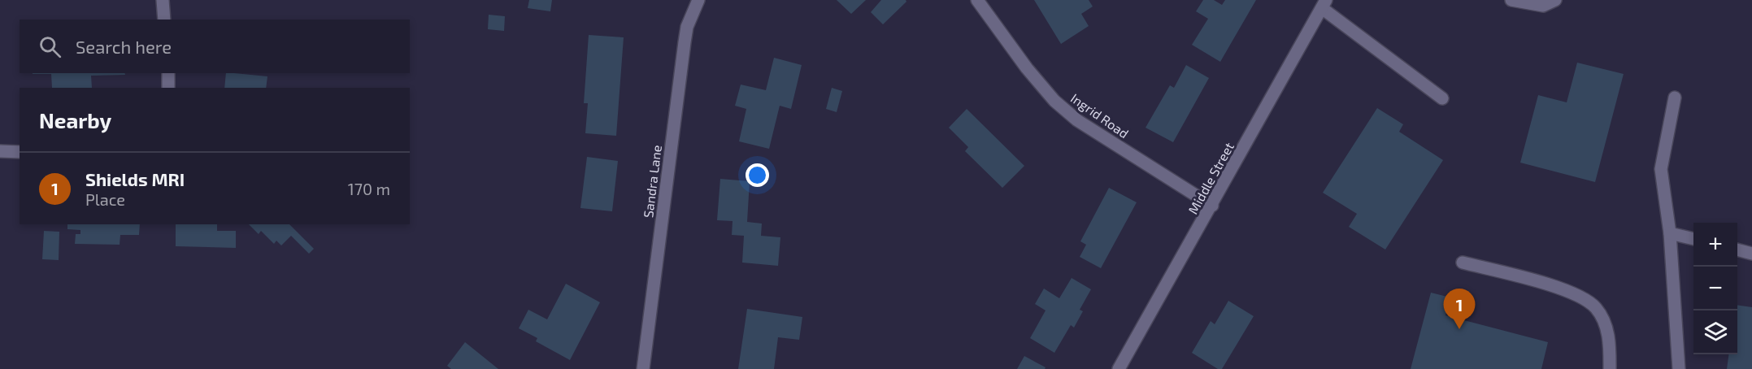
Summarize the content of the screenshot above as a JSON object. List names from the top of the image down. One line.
{"streets":{"street":["Ingrid Road","Middle Street","Sandra Lane"]},"crossings":[["Ingrid Road","Middle Street"]],"page":{"search":"Search here","heading":"Nearby","list":[{"mark":"1","name":"Shields MRI","note":"Place","value":"170 m"}],"map_buttons":["+","−"],"pins":"1"}}
